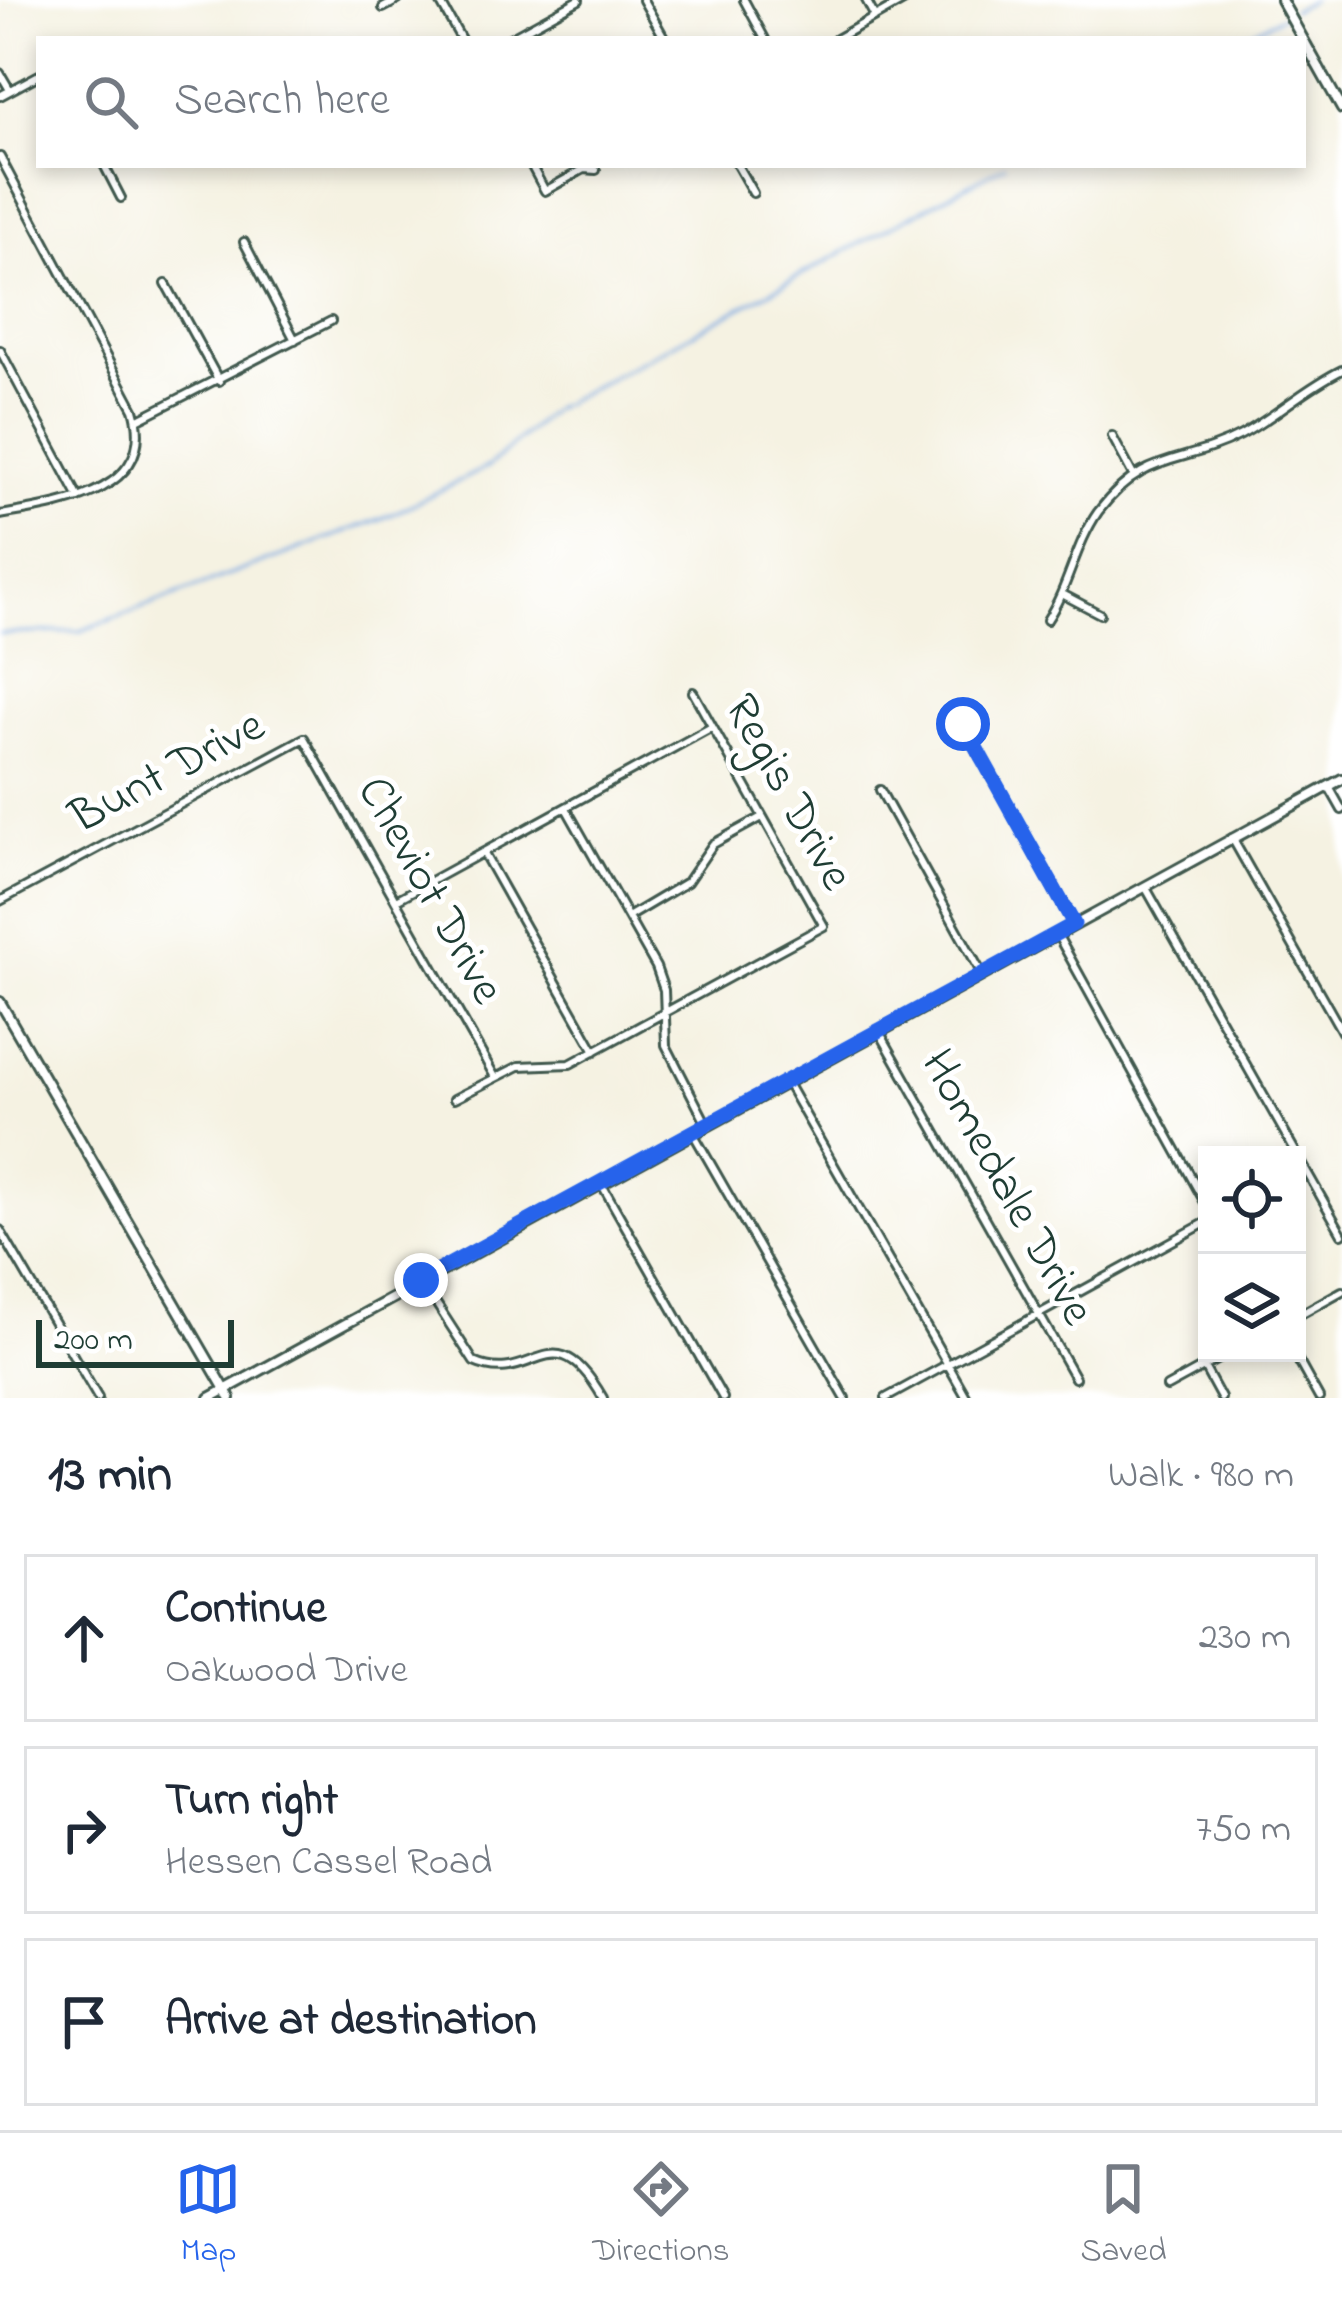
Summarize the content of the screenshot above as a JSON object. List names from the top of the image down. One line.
{"streets":{"street":["Bunt Drive","Regis Drive","Cheviot Drive","Homedale Drive"]},"crossings":[["Bunt Drive","Cheviot Drive"]],"scale_bar":"200 m","page":{"search":"Search here","scale":"200 m","heading":["13 min","Walk · 980 m"],"list":[["Continue","Oakwood Drive","230 m"],["Turn right","Hessen Cassel Road","750 m"],"Arrive at destination"],"nav":["Map","Directions","Saved"]}}
